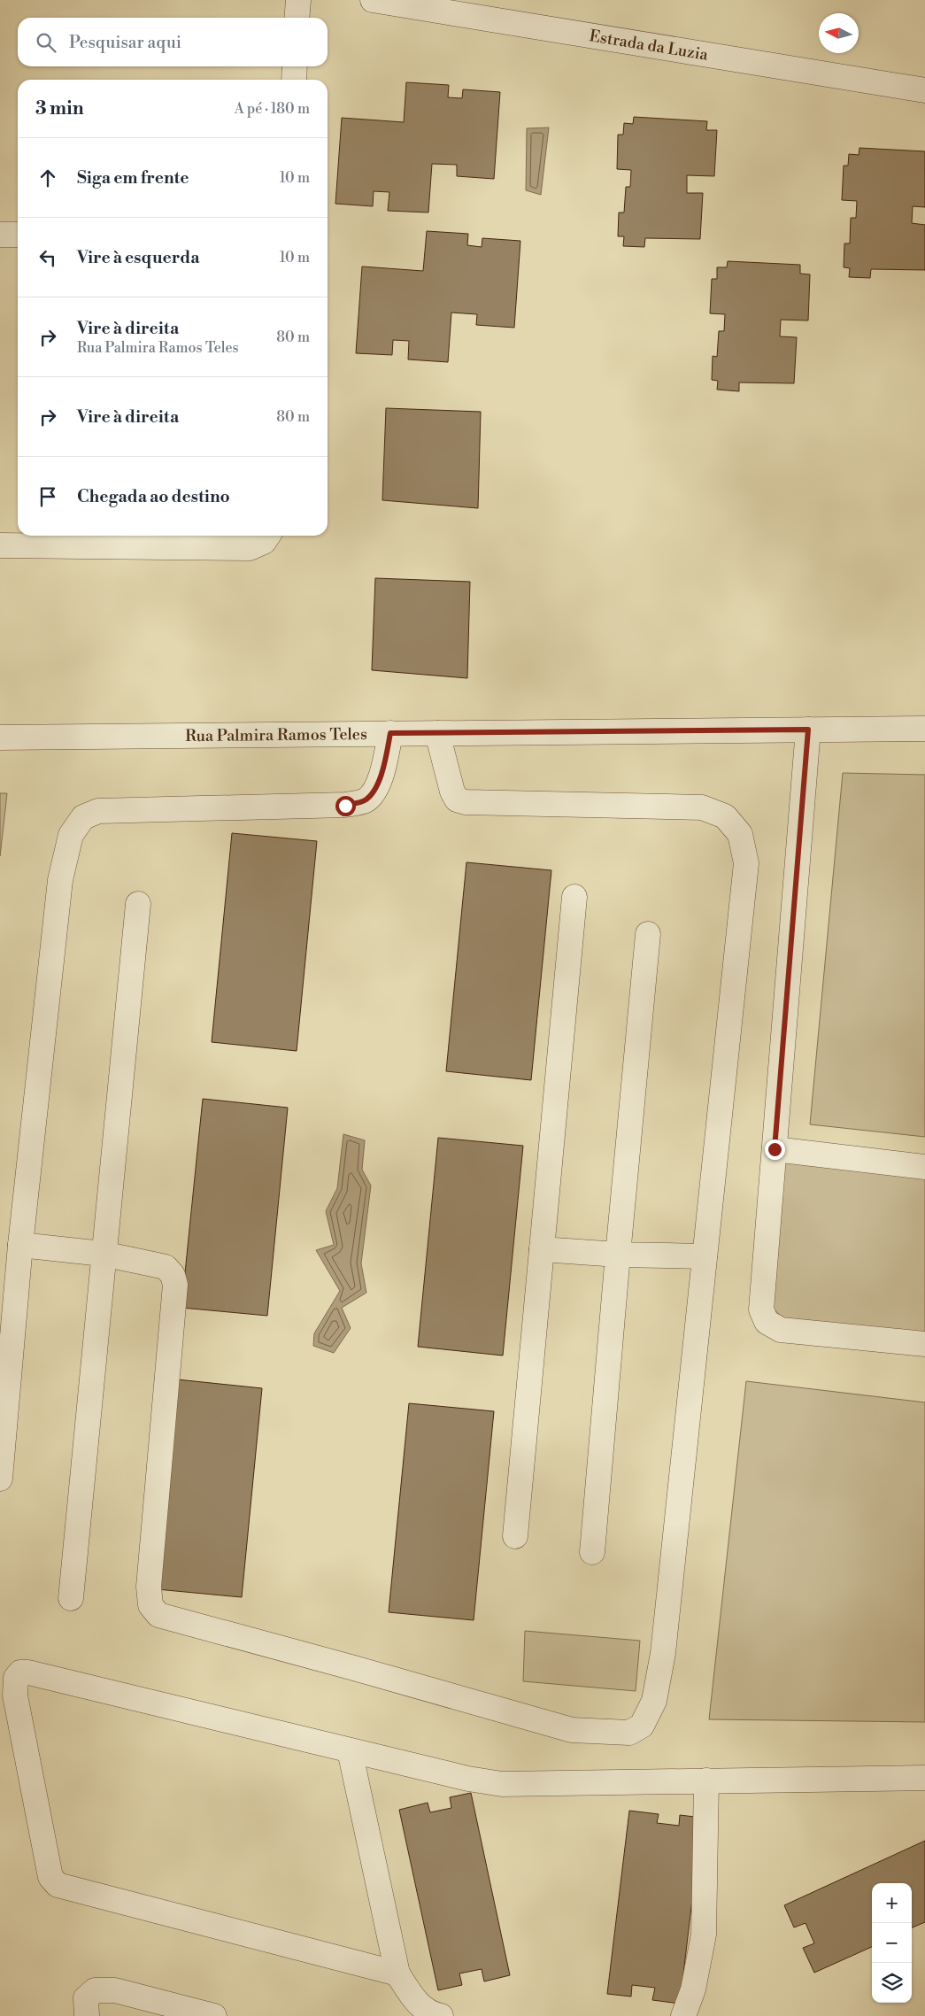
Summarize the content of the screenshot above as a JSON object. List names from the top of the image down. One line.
{"streets":{"street":["Estrada da Luzia","Rua Palmira Ramos Teles"]},"north":"left","page":{"search":"Pesquisar aqui","heading":["3 min","A pé · 180 m"],"list":[["Siga em frente","10 m"],["Vire à esquerda","10 m"],["Vire à direita","Rua Palmira Ramos Teles","80 m"],["Vire à direita","80 m"],"Chegada ao destino"],"map_buttons":["+","−"]}}
